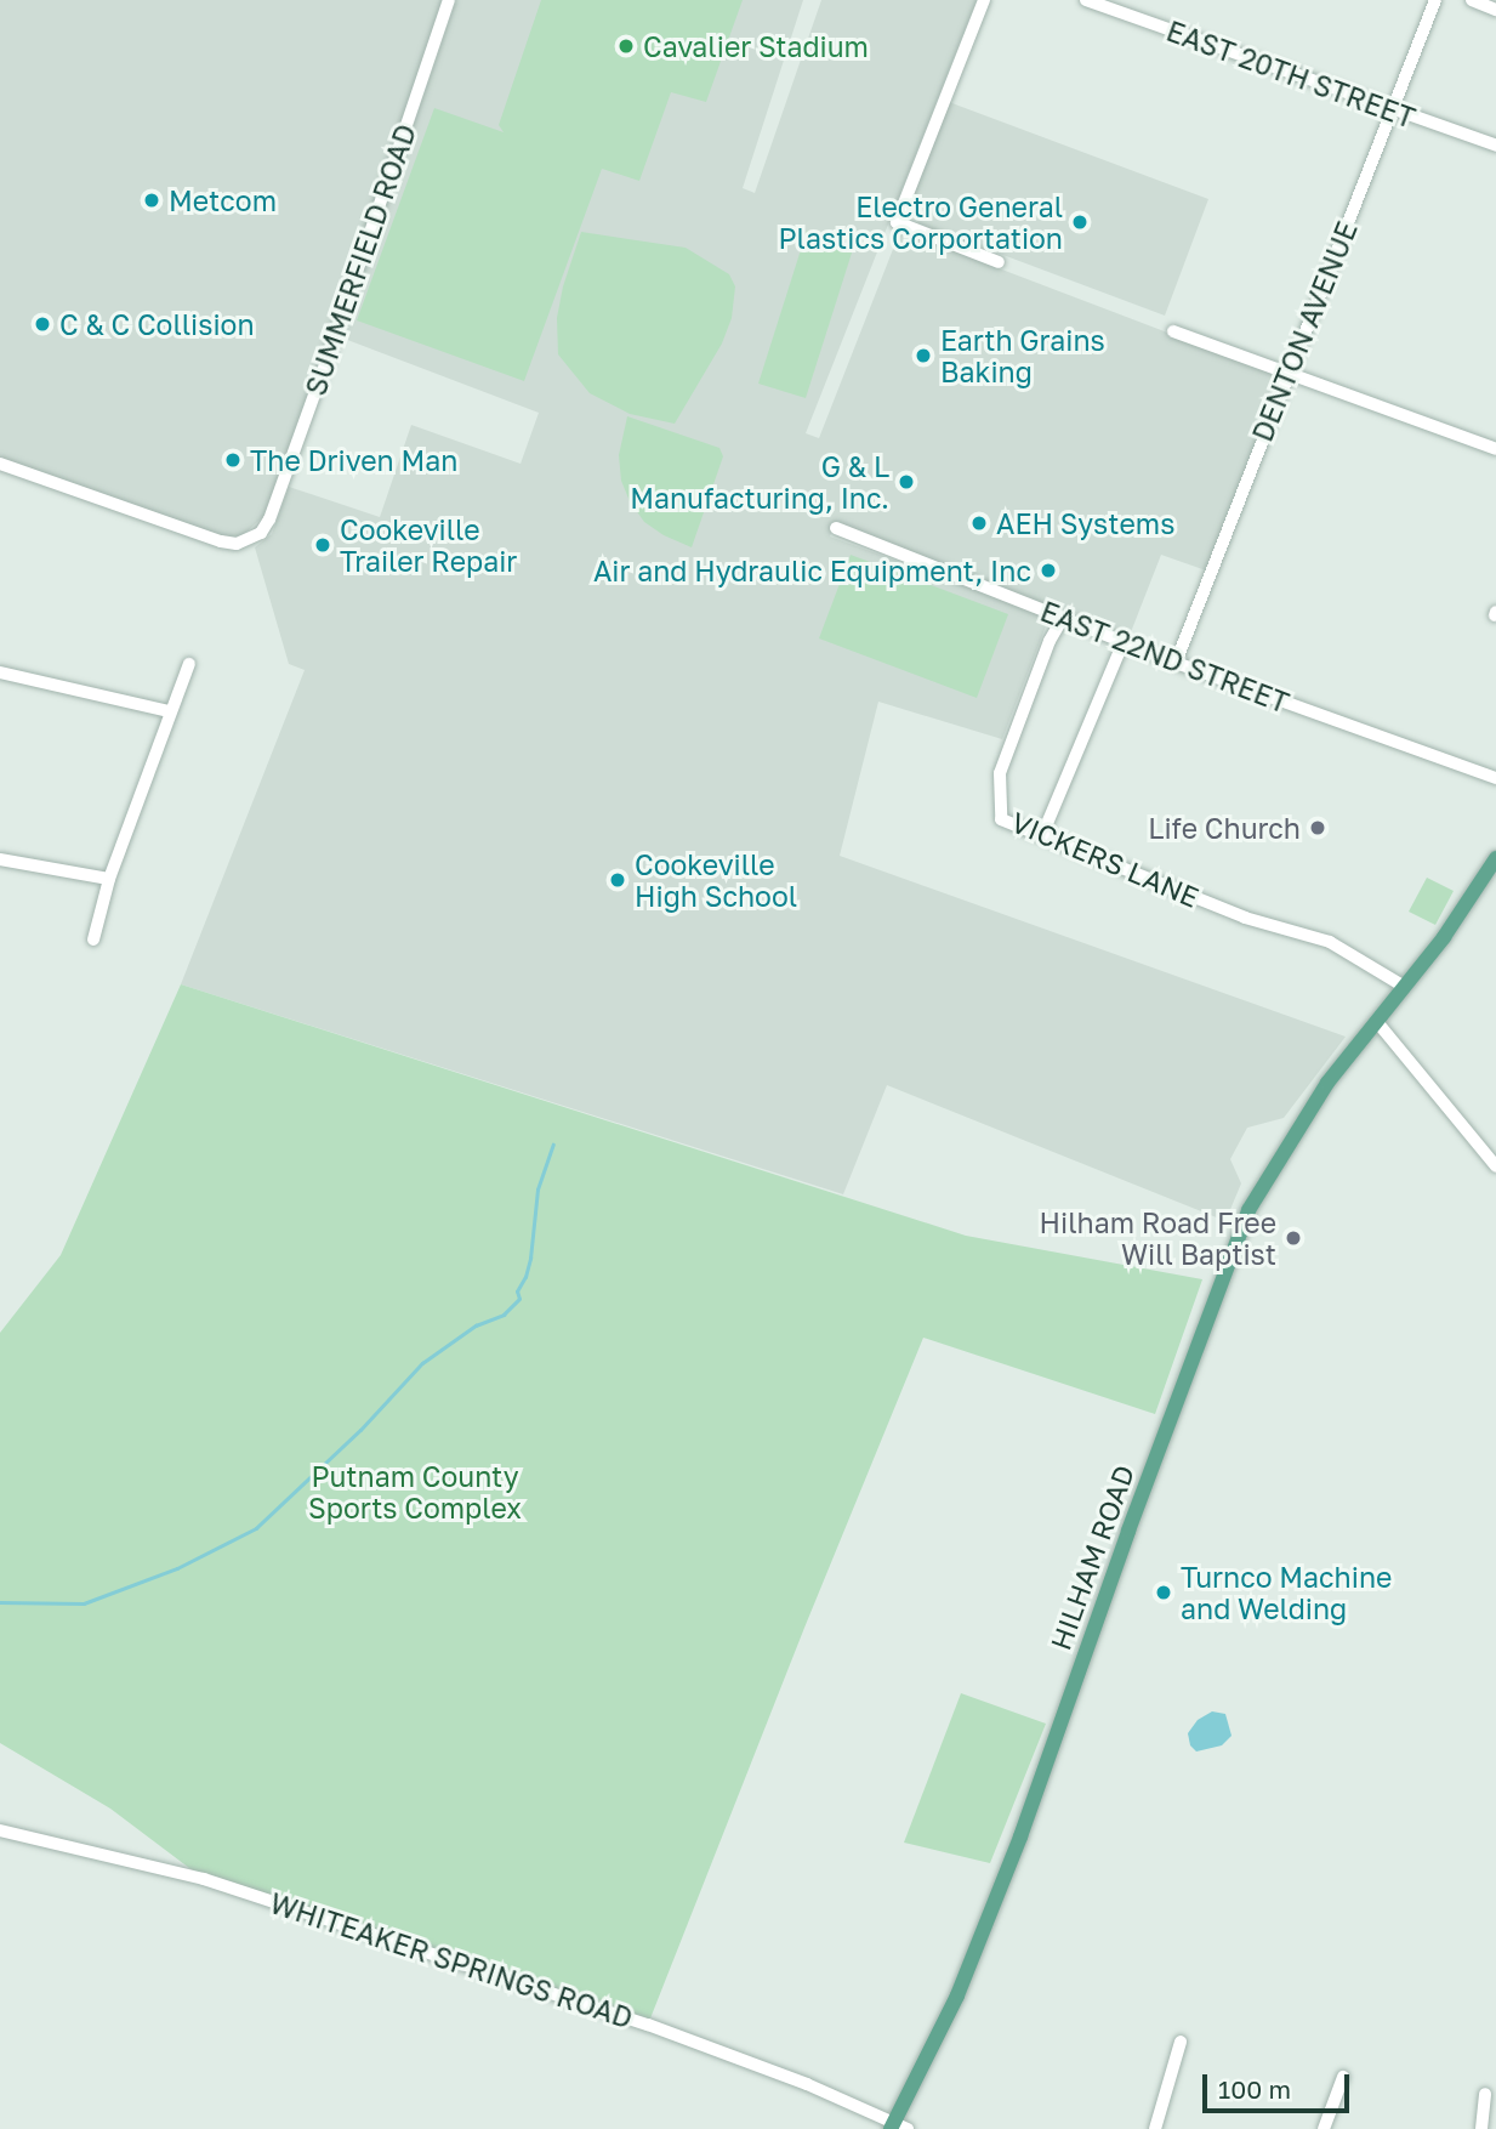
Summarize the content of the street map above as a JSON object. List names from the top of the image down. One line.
{"streets":{"main road":["HILHAM ROAD"],"street":["EAST 20TH STREET","SUMMERFIELD ROAD","DENTON AVENUE","EAST 22ND STREET","VICKERS LANE","WHITEAKER SPRINGS ROAD"]},"crossings":[["EAST 20TH STREET","DENTON AVENUE"],["DENTON AVENUE","EAST 22ND STREET"],["EAST 22ND STREET","VICKERS LANE"],["VICKERS LANE","HILHAM ROAD"],["HILHAM ROAD","WHITEAKER SPRINGS ROAD"]],"parks":["Putnam County Sports Complex"],"places":["Cavalier Stadium","Metcom","Electro General Plastics Corportation","C & C Collision","Earth Grains Baking","The Driven Man","G & L Manufacturing, Inc.","AEH Systems","Cookeville Trailer Repair","Air and Hydraulic Equipment, Inc","Life Church","Cookeville High School","Hilham Road Free Will Baptist","Turnco Machine and Welding"],"scale_bar":"100 m"}
